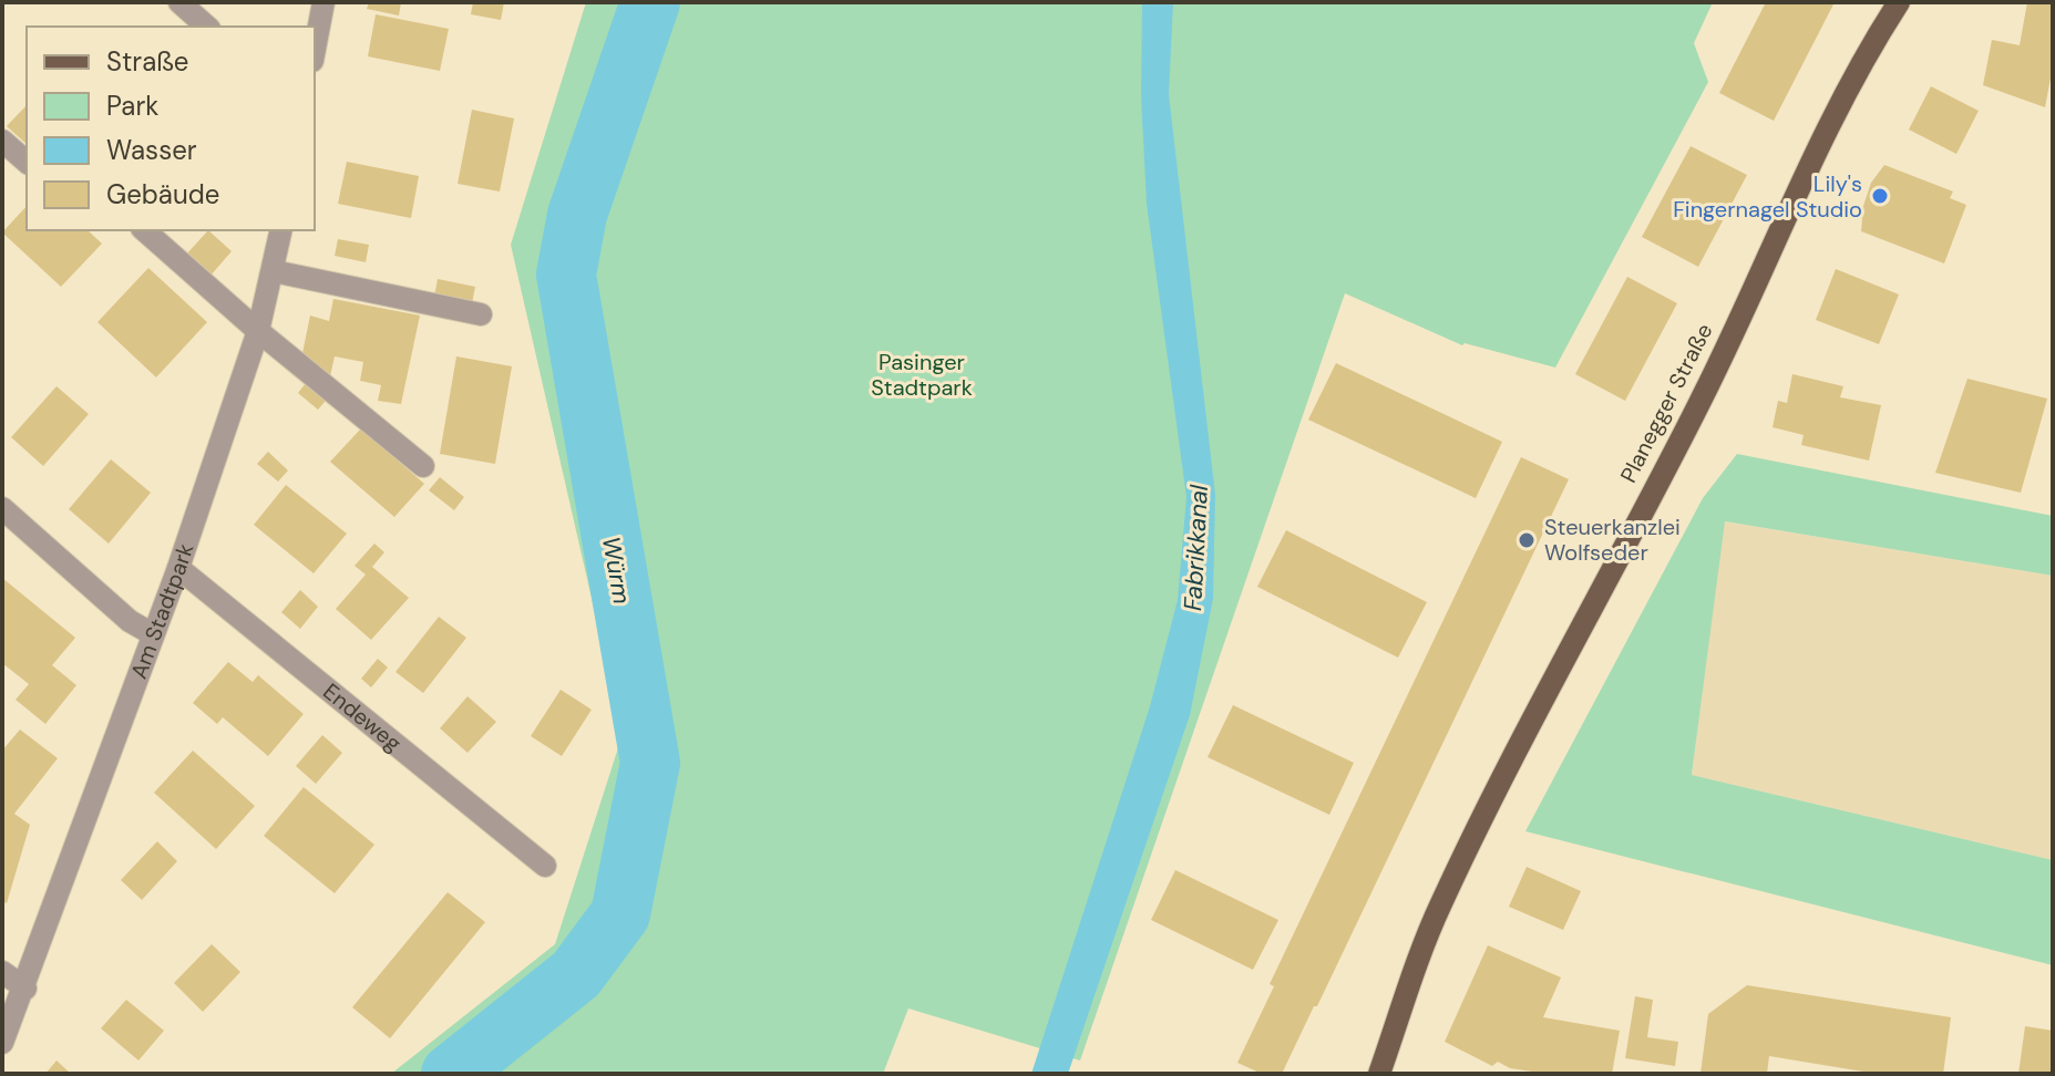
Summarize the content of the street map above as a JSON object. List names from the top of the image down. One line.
{"streets":{"main road":["Planegger Straße"],"street":["Am Stadtpark","Endeweg"]},"crossings":[["Am Stadtpark","Endeweg"]],"water":["Fabrikkanal","Würm"],"parks":["Pasinger Stadtpark"],"places":["Lily's Fingernagel Studio","Steuerkanzlei Wolfseder"],"legend":["Straße","Park","Wasser","Gebäude"]}
